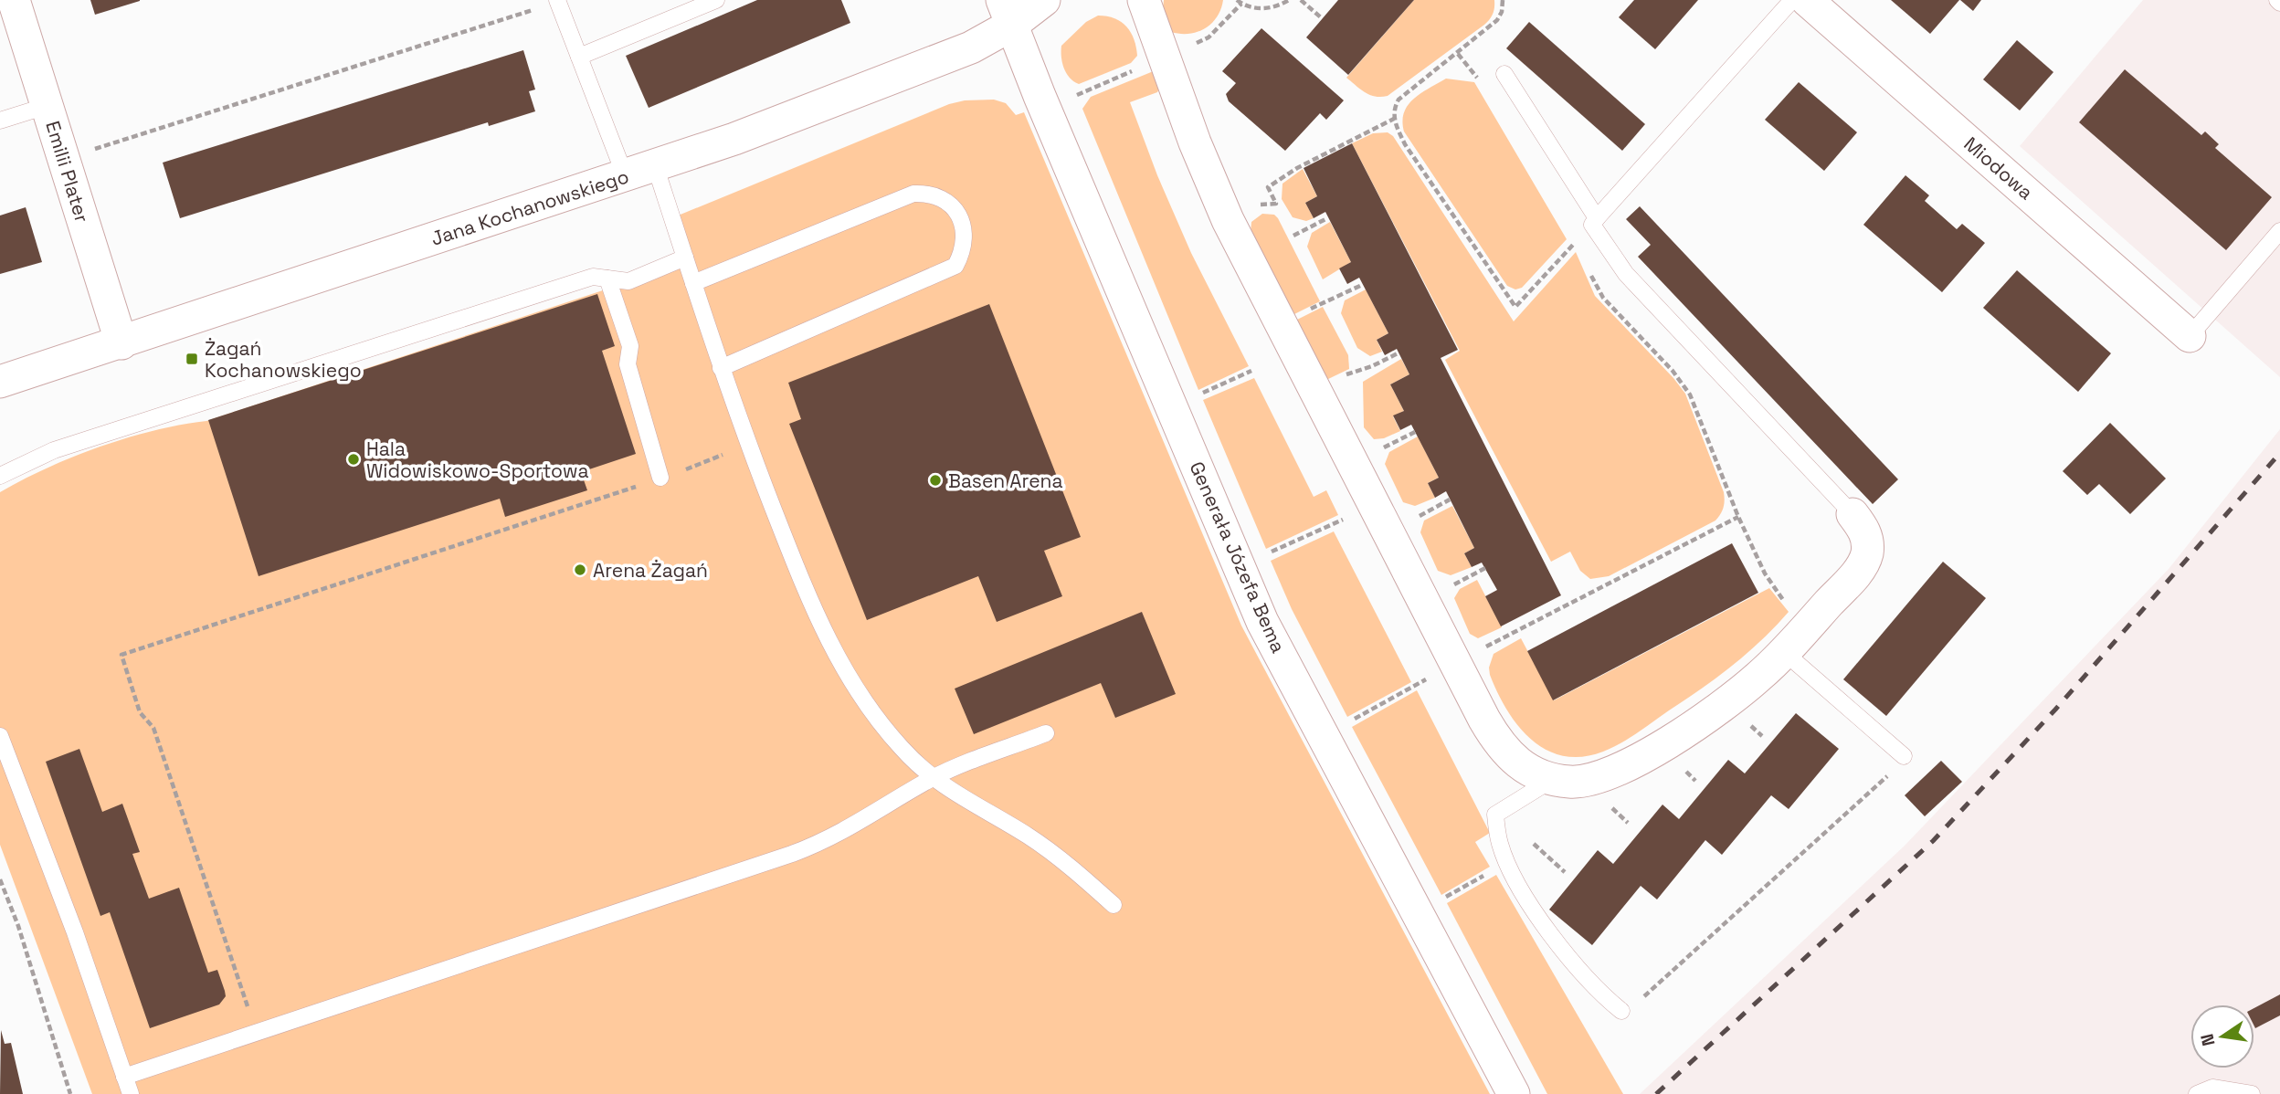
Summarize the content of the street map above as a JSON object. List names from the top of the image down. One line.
{"streets":{"street":["Miodowa","Emilii Plater","Jana Kochanowskiego","Generała Józefa Bema"]},"crossings":[["Emilii Plater","Jana Kochanowskiego"],["Jana Kochanowskiego","Generała Józefa Bema"]],"places":{"transit":["Żagań Kochanowskiego"],"other":["Hala Widowiskowo-Sportowa","Basen Arena","Arena Żagań"]},"north":"left"}
